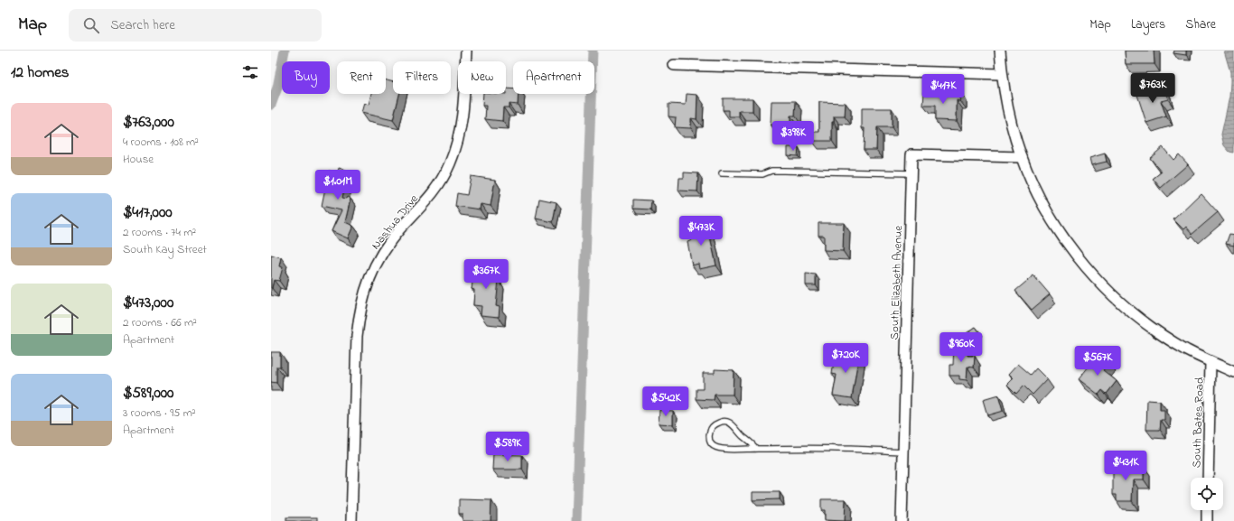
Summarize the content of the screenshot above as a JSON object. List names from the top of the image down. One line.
{"streets":{"street":["Nashua Drive","South Elizabeth Avenue","South Bates Road"]},"page":{"header":"Map","search":"Search here","nav":["Map","Layers","Share"],"heading":"12 homes","chip":["Buy","Rent","Filters","New","Apartment"],"price":["$763K","$417K","$398K","$1.01M","$473K","$367K","$960K","$720K","$567K","$542K","$589K","$431K"],"list":[{"name":"$763,000","note":"4 rooms · 108 m² · House"},{"name":"$417,000","note":"2 rooms · 74 m² · South Kay Street"},{"name":"$473,000","note":"2 rooms · 66 m² · Apartment"},{"name":"$589,000","note":"3 rooms · 95 m² · Apartment"}]}}
